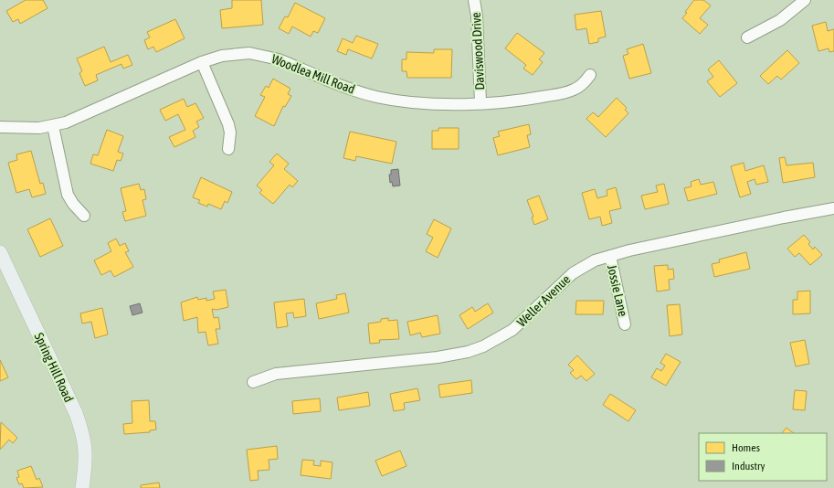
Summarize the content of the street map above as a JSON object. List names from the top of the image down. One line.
{"streets":{"main road":["Spring Hill Road"],"street":["Daviswood Drive","Woodlea Mill Road","Jossie Lane","Weller Avenue"]},"crossings":[["Daviswood Drive","Woodlea Mill Road"],["Jossie Lane","Weller Avenue"]],"legend":["Homes","Industry"]}
